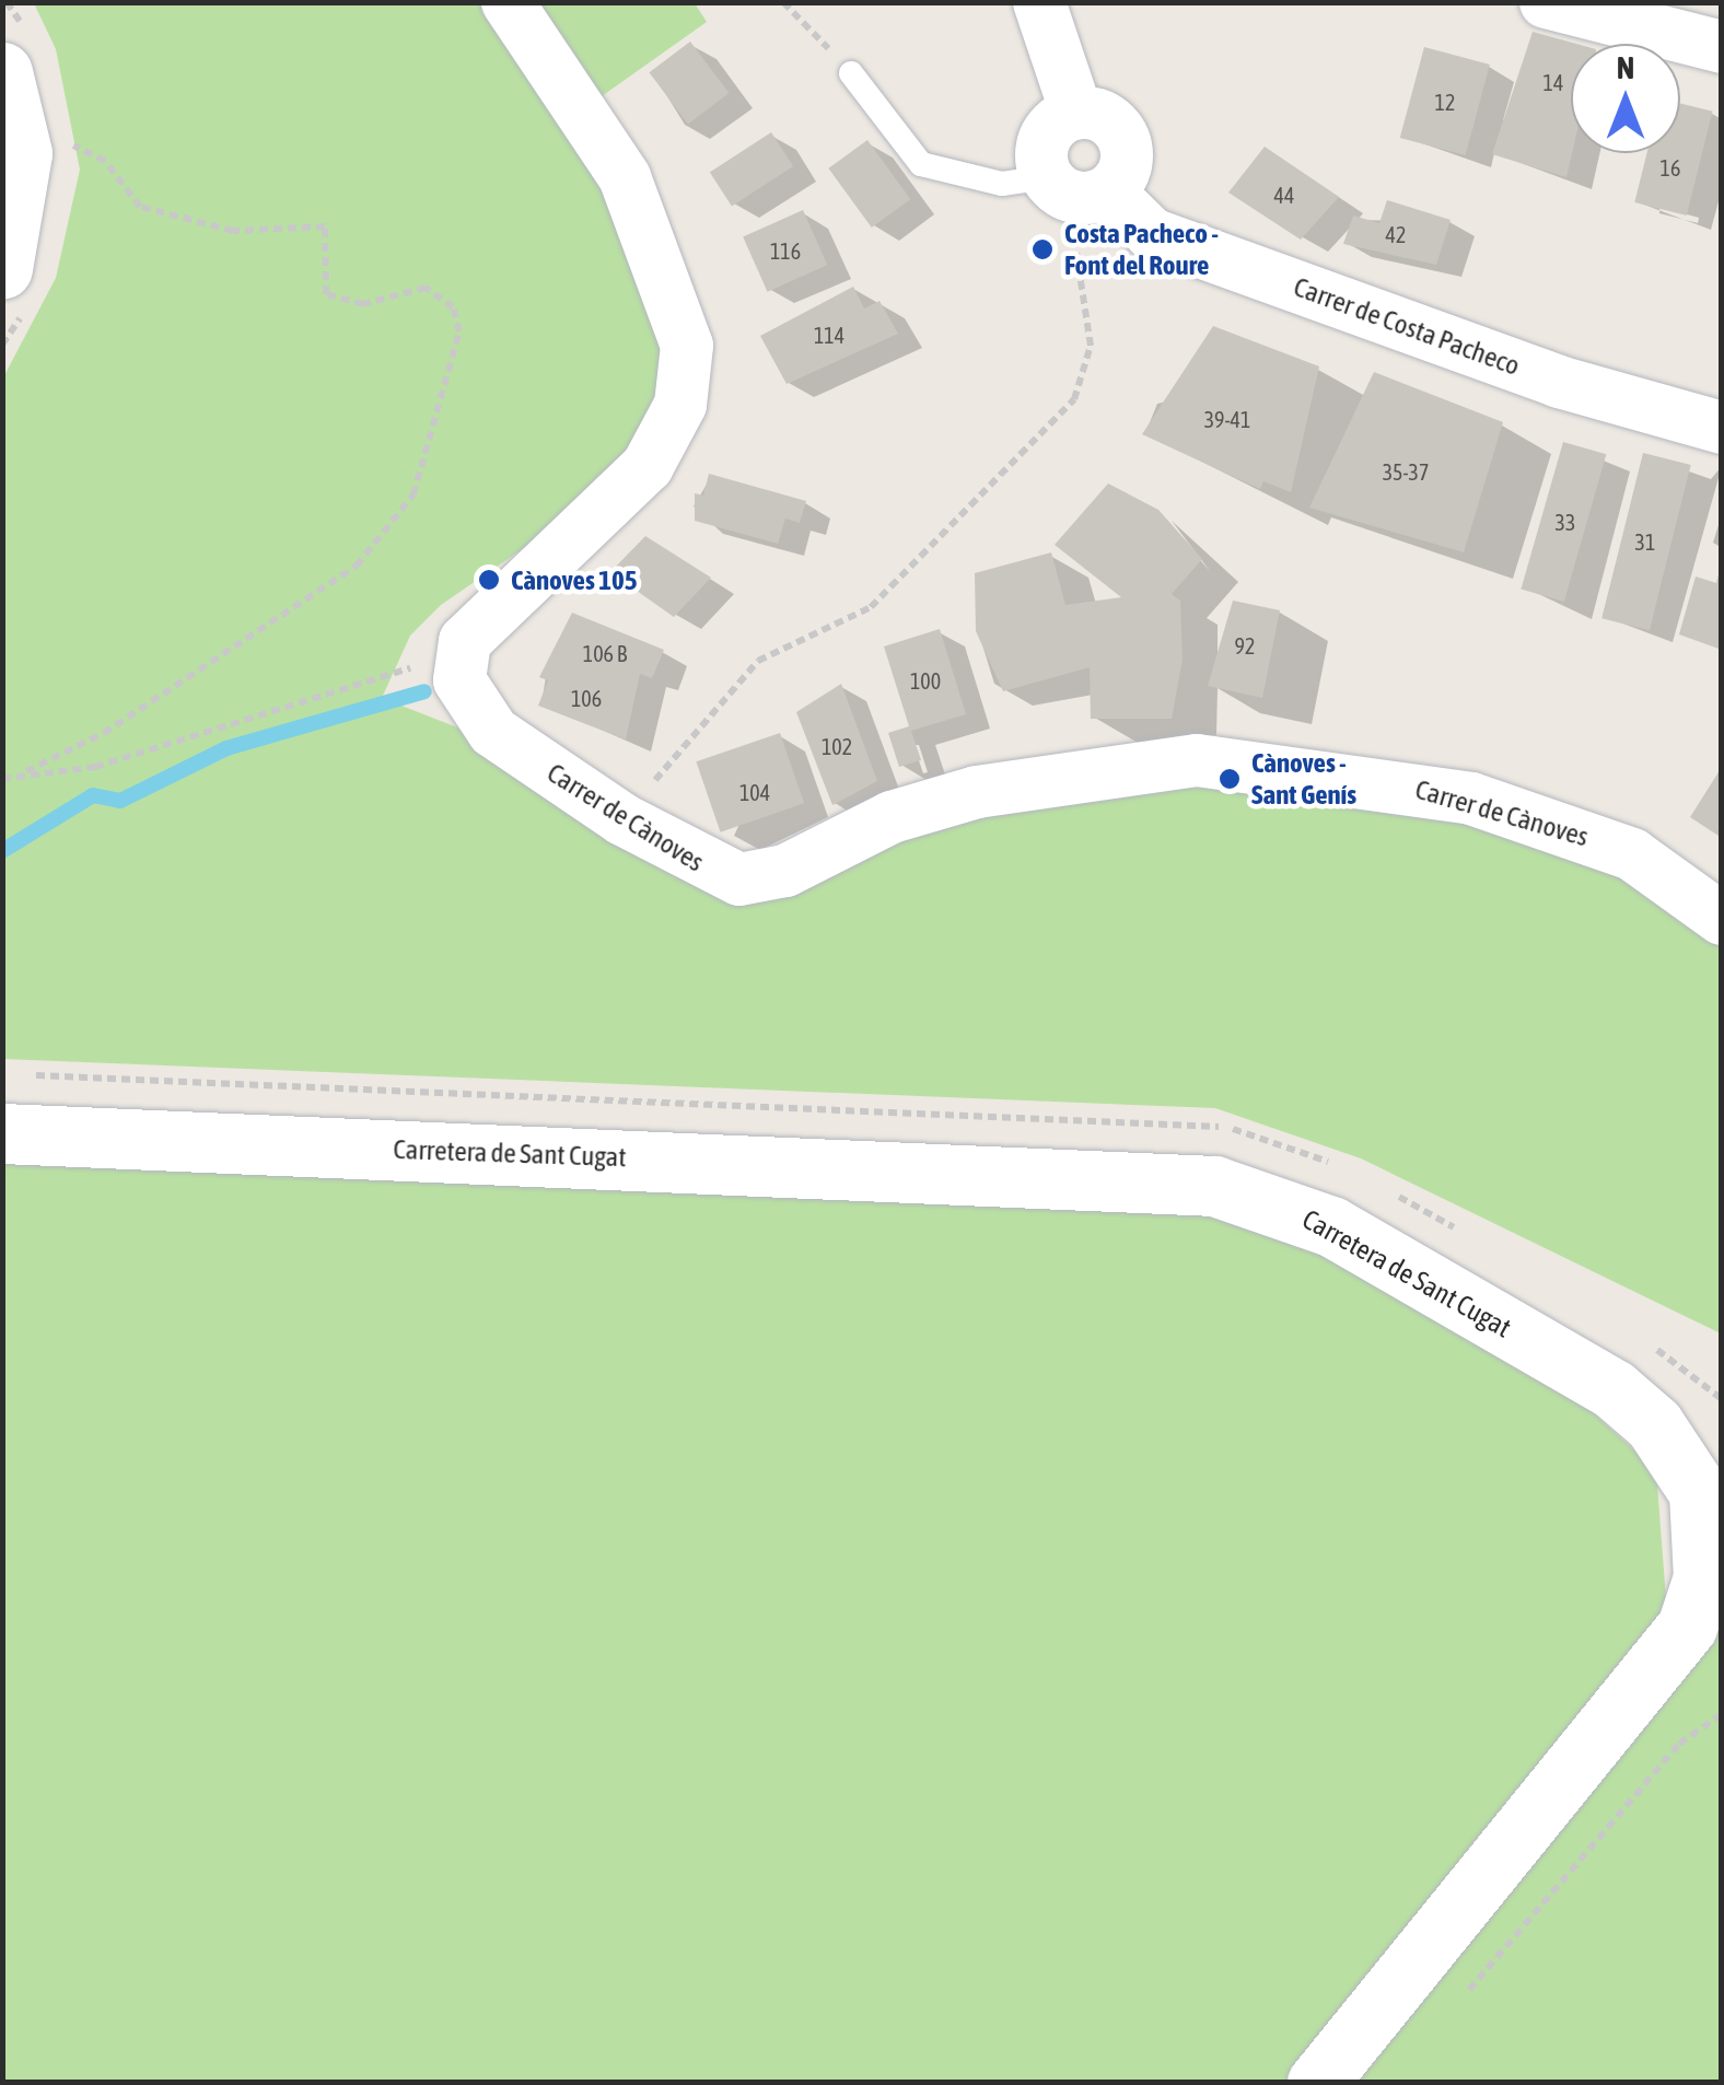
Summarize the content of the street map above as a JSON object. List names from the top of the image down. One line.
{"streets":{"main road":["Carretera de Sant Cugat"],"street":["Carrer de Costa Pacheco","Carrer de Cànoves"]},"places":["Costa Pacheco - Font del Roure","Cànoves 105","Cànoves - Sant Genís"],"house_numbers":["14","12","16","44","42","116","114","39-41","35-37","33","31","92","106 B","100","106","102","104"],"north":"top"}
